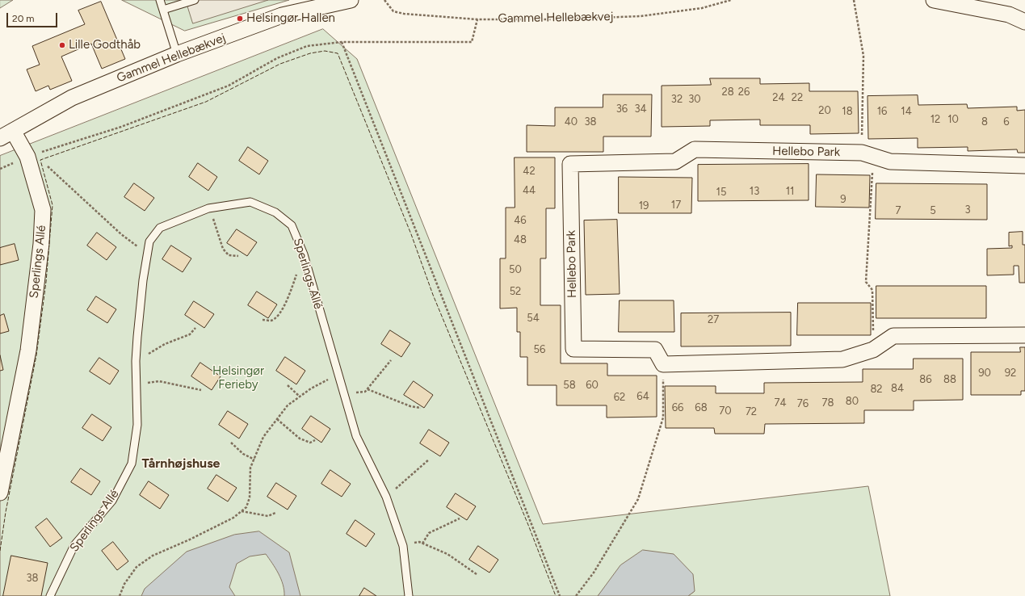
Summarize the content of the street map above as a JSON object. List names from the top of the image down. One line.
{"streets":{"street":["Gammel Hellebækvej","Hellebo Park","Sperlings Allé"]},"crossings":[["Gammel Hellebækvej","Sperlings Allé"]],"districts":["Tårnhøjshuse"],"parks":["Helsingør Ferieby"],"places":["Helsingør Hallen","Lille Godthåb"],"house_numbers":["28","26","24","22","32","30","36","34","20","18","16","14","12","10","40","38","8","6","42","44","13","11","15","9","17","19","3","7","5","46","48","50","52","54","27","56","90","92","86","88","58","60","84","82","64","62","80","74","78","76","66","68","70","72","38"],"scale_bar":"20 m"}
